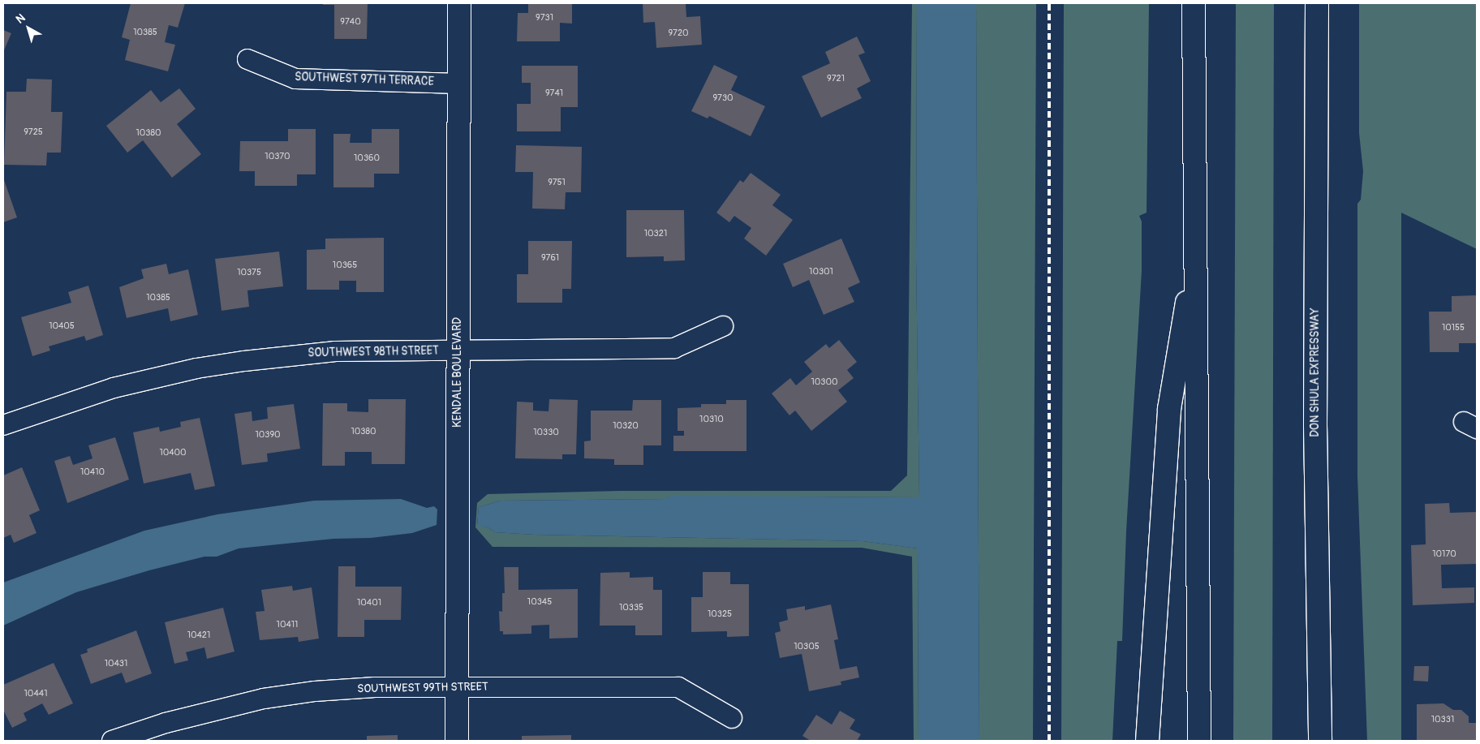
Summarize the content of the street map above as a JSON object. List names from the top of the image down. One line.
{"streets":{"main road":["KENDALE BOULEVARD","DON SHULA EXPRESSWAY"],"street":["SOUTHWEST 97TH TERRACE","SOUTHWEST 98TH STREET","SOUTHWEST 99TH STREET"]},"crossings":[["SOUTHWEST 97TH TERRACE","KENDALE BOULEVARD"],["SOUTHWEST 98TH STREET","KENDALE BOULEVARD"],["KENDALE BOULEVARD","SOUTHWEST 99TH STREET"]],"house_numbers":["9731","9740","10385","9720","9721","9741","9730","9725","10380","10370","10360","9751","10321","9761","10365","10301","10375","10385","10405","10155","10300","10310","10320","10380","10330","10390","10400","10410","10170","10345","10401","10335","10325","10411","10421","10305","10431","10441","10331"],"north":"top left"}
